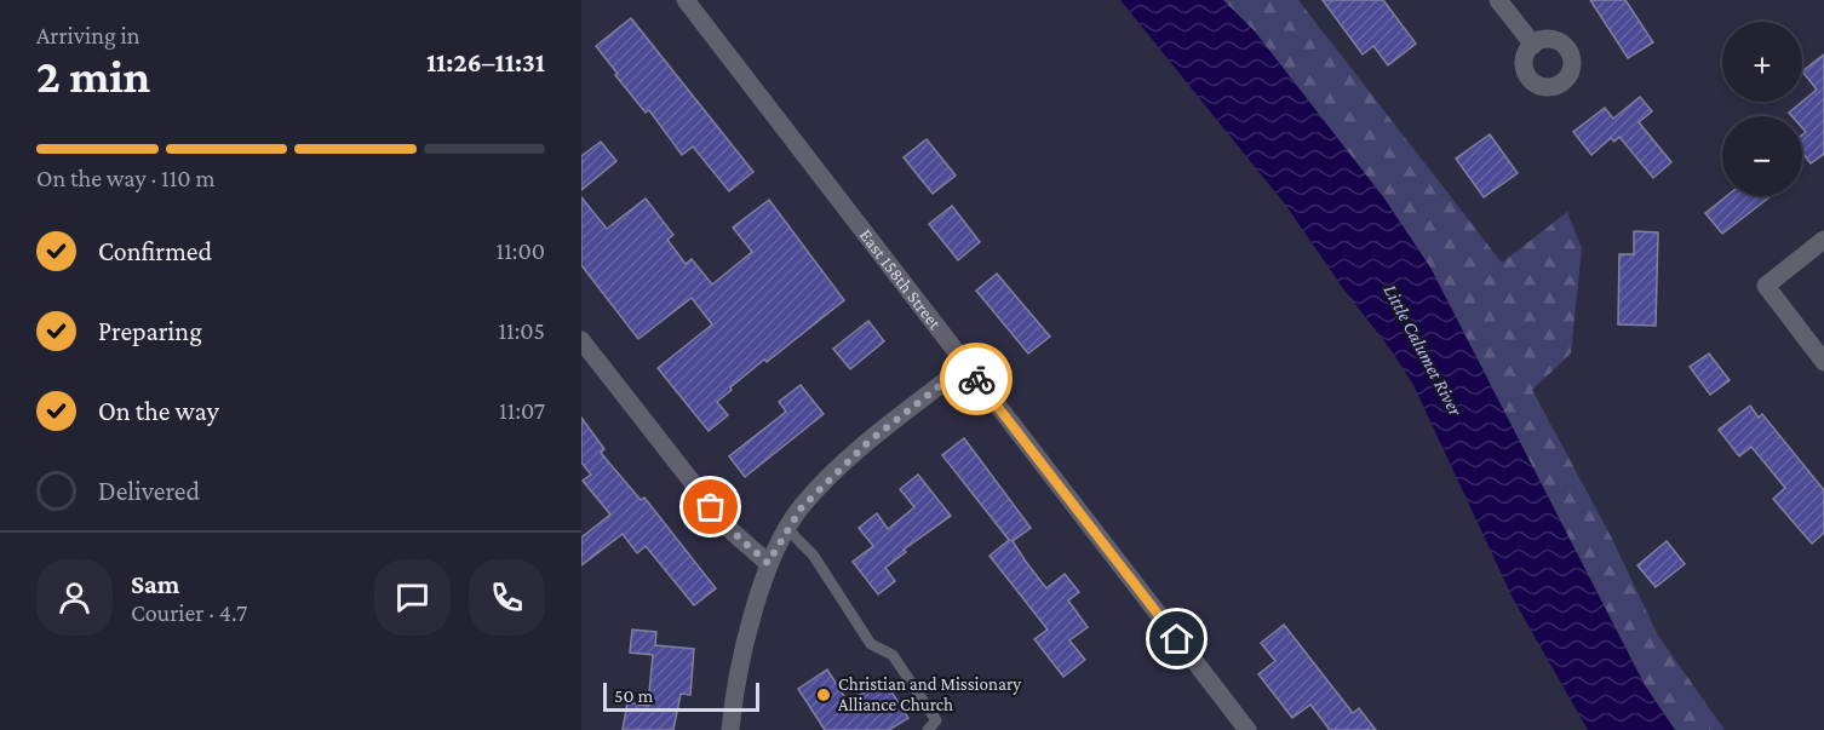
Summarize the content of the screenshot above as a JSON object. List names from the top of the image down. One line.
{"streets":{"street":["East 158th Street"]},"water":["Little Calumet River"],"places":["Christian and Missionary Alliance Church"],"scale_bar":"50 m","page":{"heading":["2 min","Arriving in","11:26–11:31"],"panel":["Sam","Courier · 4.7"],"map_buttons":["+","−"],"bar":"On the way · 110 m","list":[["Confirmed","11:00"],["Preparing","11:05"],["On the way","11:07"],"Delivered"],"scale":"50 m"}}
